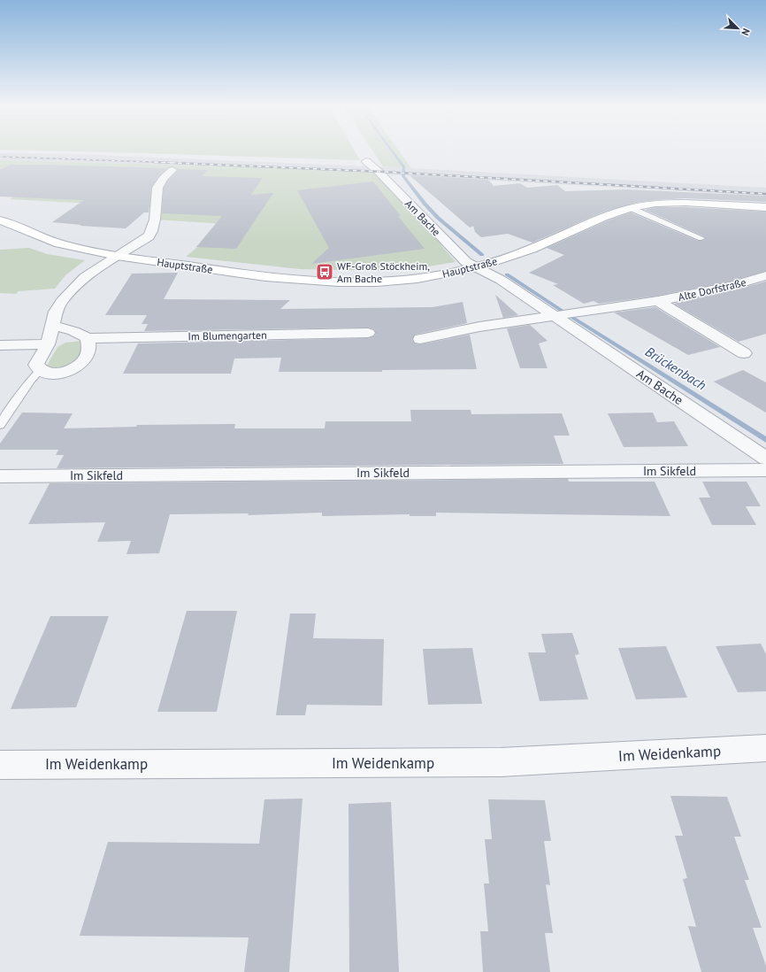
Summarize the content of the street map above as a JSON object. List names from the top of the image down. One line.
{"streets":{"street":["Am Bache","Hauptstraße","Alte Dorfstraße","Im Blumengarten","Im Sikfeld","Im Weidenkamp"]},"crossings":[["Am Bache","Hauptstraße"],["Am Bache","Alte Dorfstraße"]],"water":["Brückenbach"],"places":{"bus stop":["WF-Groß Stöckheim, Am Bache"]},"north":"bottom right"}
